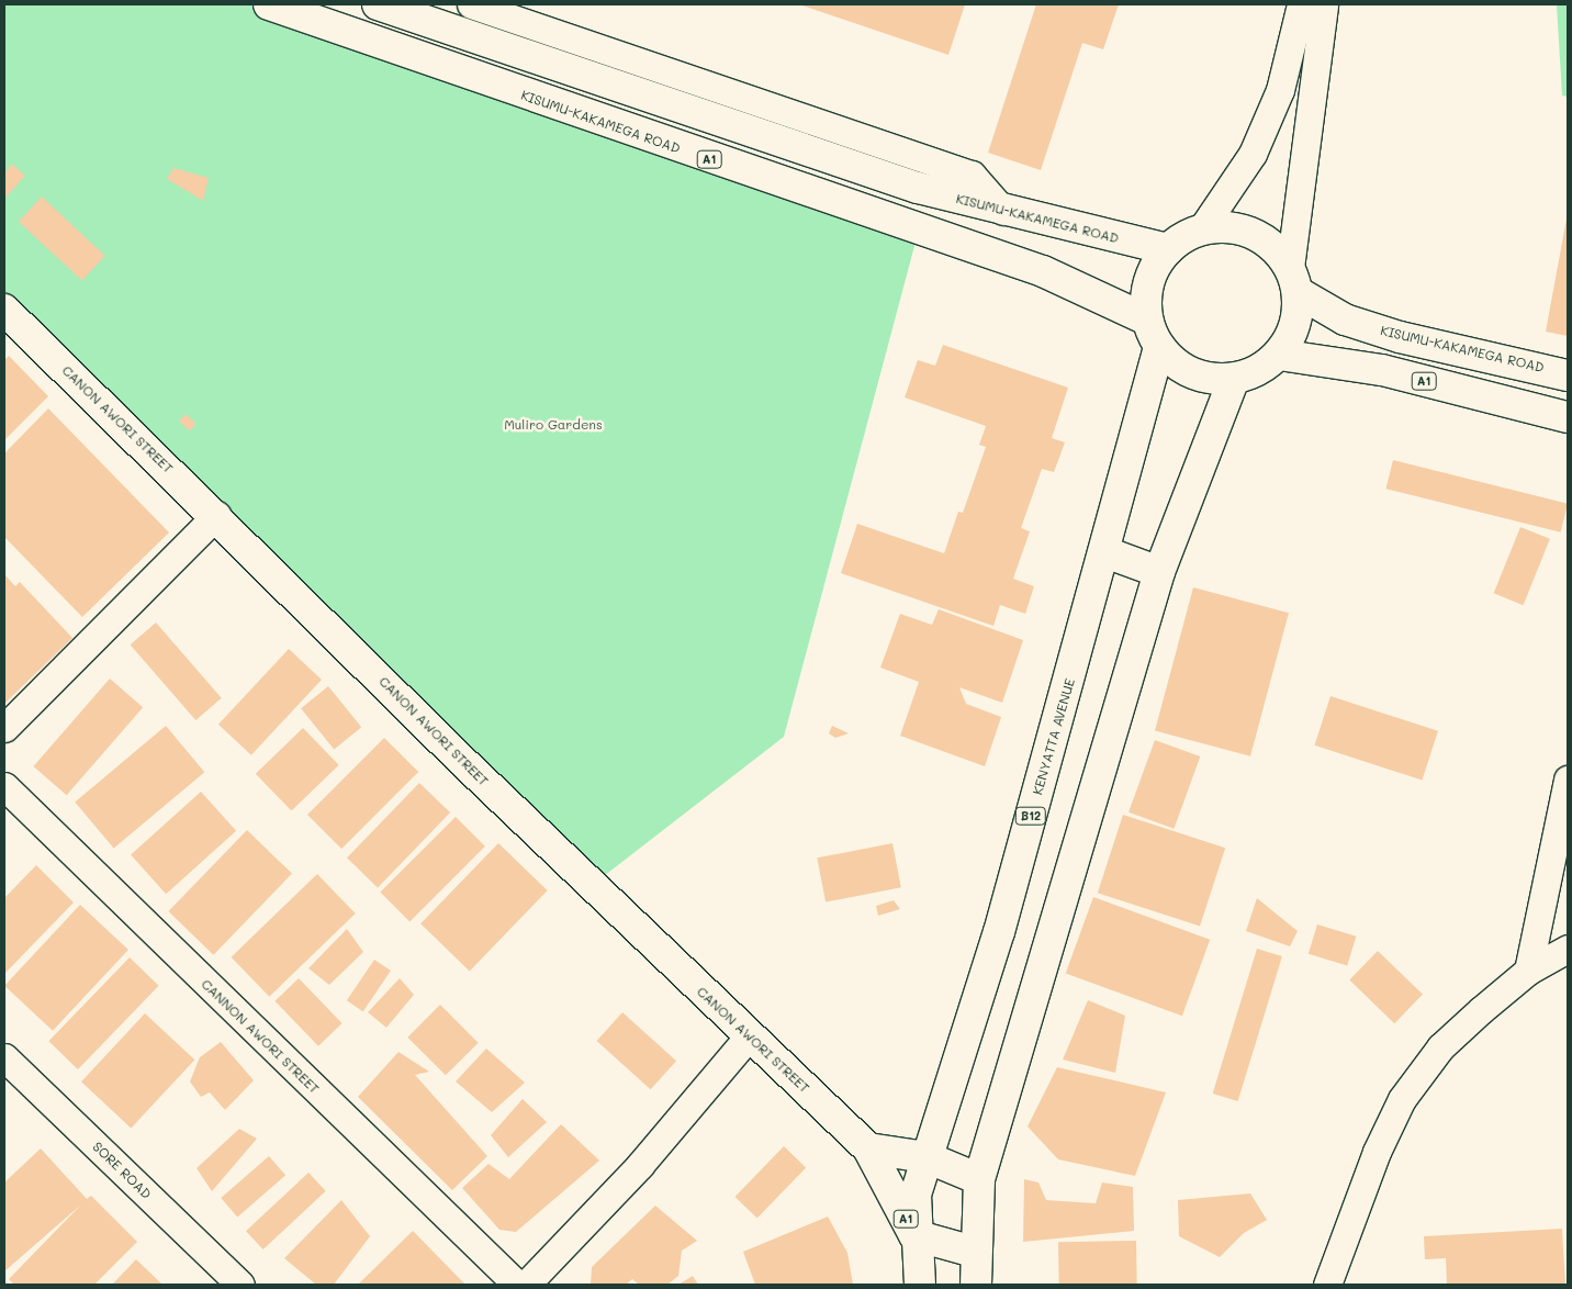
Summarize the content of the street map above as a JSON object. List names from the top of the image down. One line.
{"streets":{"main road":["KISUMU-KAKAMEGA ROAD","A1","CANON AWORI STREET","KENYATTA AVENUE","B12"],"street":["CANNON AWORI STREET","SORE ROAD"]},"crossings":[["KISUMU-KAKAMEGA ROAD","A1"],["KISUMU-KAKAMEGA ROAD","KENYATTA AVENUE"],["A1","CANON AWORI STREET"],["A1","KENYATTA AVENUE"],["CANON AWORI STREET","KENYATTA AVENUE"]],"parks":["Muliro Gardens"]}
